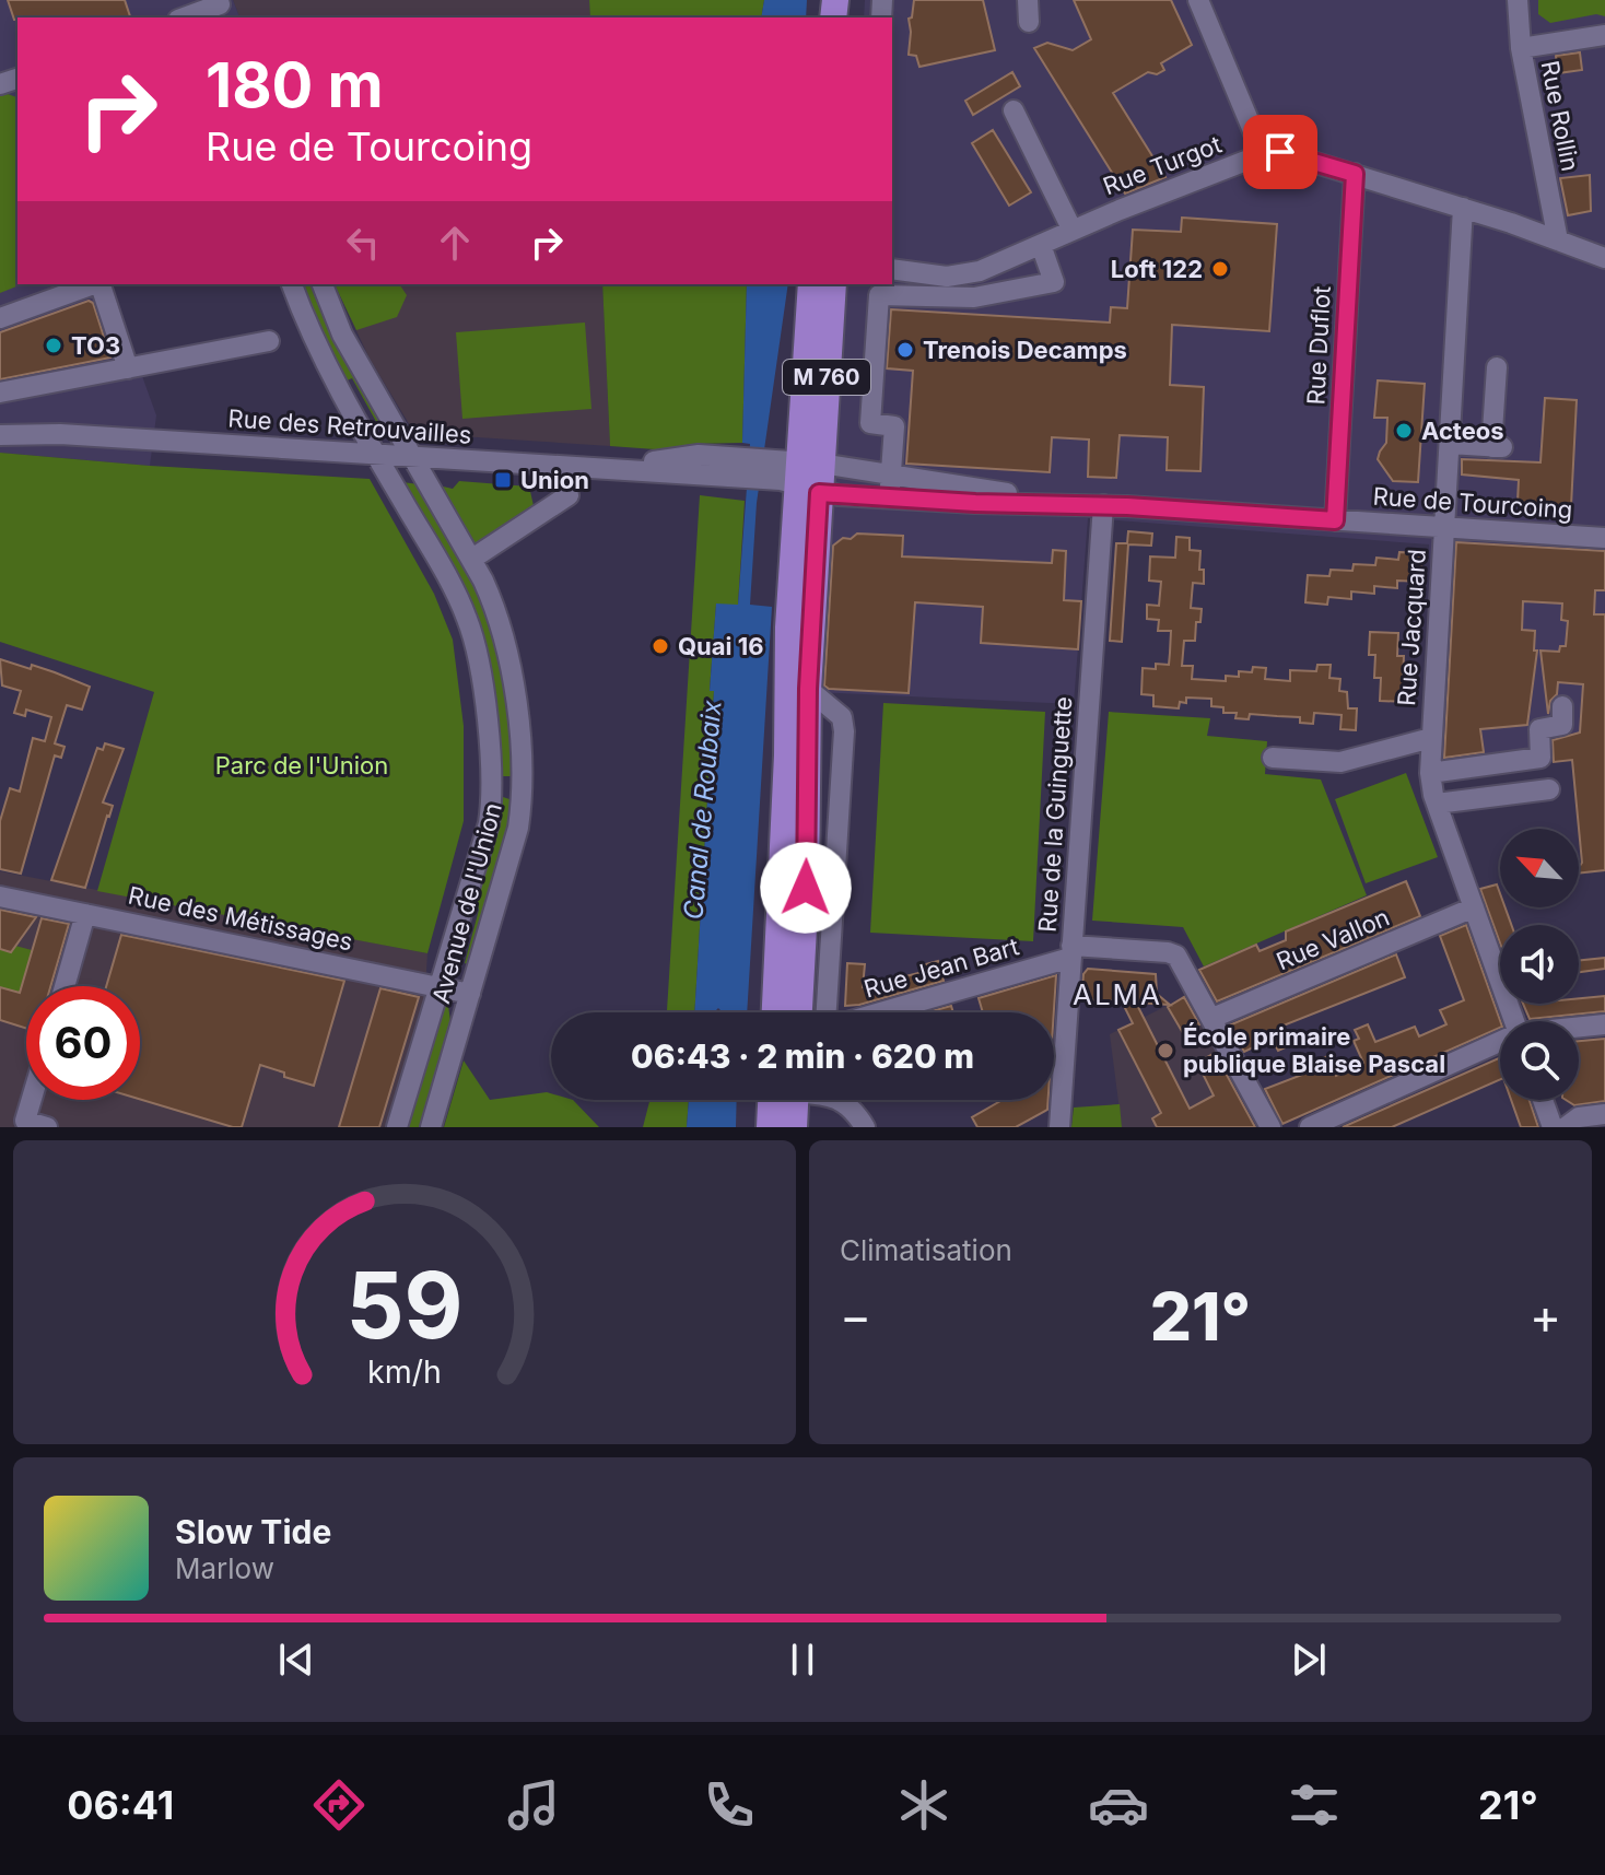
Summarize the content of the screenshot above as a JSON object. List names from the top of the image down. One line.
{"streets":{"main road":["M 760"],"street":["Rue Rollin","Rue Turgot","Rue Duflot","Rue des Retrouvailles","Rue de Tourcoing","Rue Jacquard","Rue de la Guinguette","Avenue de l'Union","Rue des Métissages","Rue Vallon","Rue Jean Bart"]},"crossings":[["Rue Rollin","Rue Turgot"],["Rue Turgot","Rue Duflot"],["Rue Turgot","Rue Jacquard"],["Rue Duflot","Rue de Tourcoing"],["M 760","Rue de Tourcoing"],["Rue des Retrouvailles","Avenue de l'Union"],["Rue de Tourcoing","Rue Jacquard"],["Rue de Tourcoing","Rue de la Guinguette"],["Rue Jacquard","Rue Vallon"],["Rue de la Guinguette","Rue Jean Bart"],["Avenue de l'Union","Rue des Métissages"]],"districts":["ALMA"],"water":["Canal de Roubaix"],"parks":["Parc de l'Union"],"places":{"other":["Loft 122","TO3","Trenois Decamps","Acteos","Quai 16","École primaire publique Blaise Pascal"],"transit":["Union"]},"north":"top left","page":{"turn":["180 m","Rue de Tourcoing"],"limit":"60","trip":"06:43 · 2 min · 620 m","tile":"Climatisation","heat":["−","21°","+"],"song":["Slow Tide","Marlow"],"tabs":["06:41","21°"],"gauge":["59","km/h"]}}
